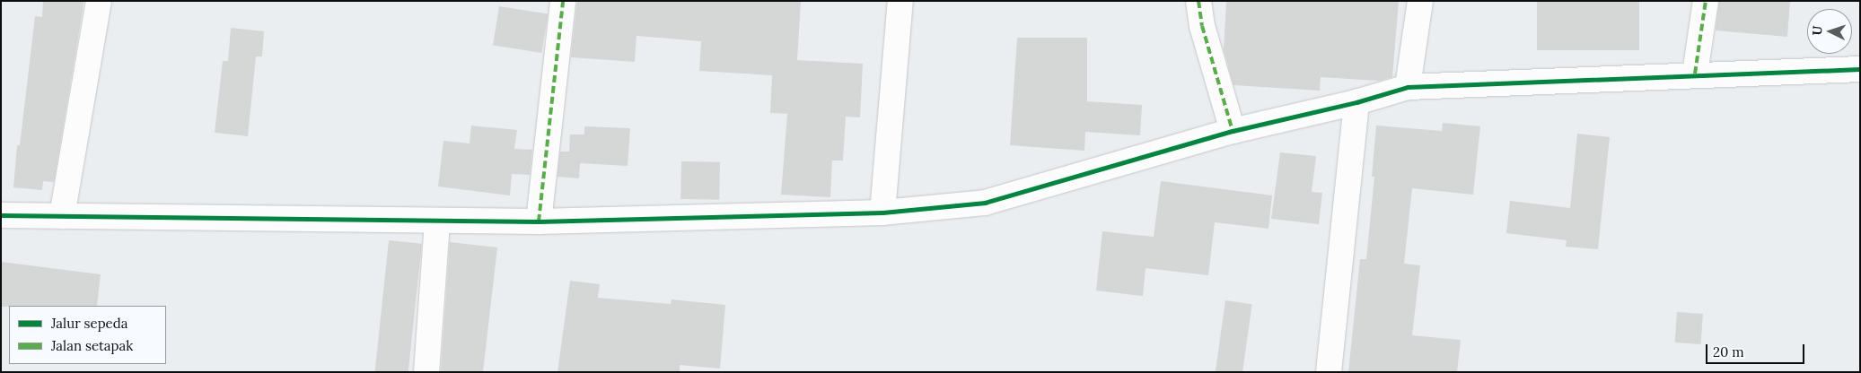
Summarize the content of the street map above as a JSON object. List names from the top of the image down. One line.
{"legend":["Jalur sepeda","Jalan setapak"],"scale_bar":"20 m","north":"left"}
